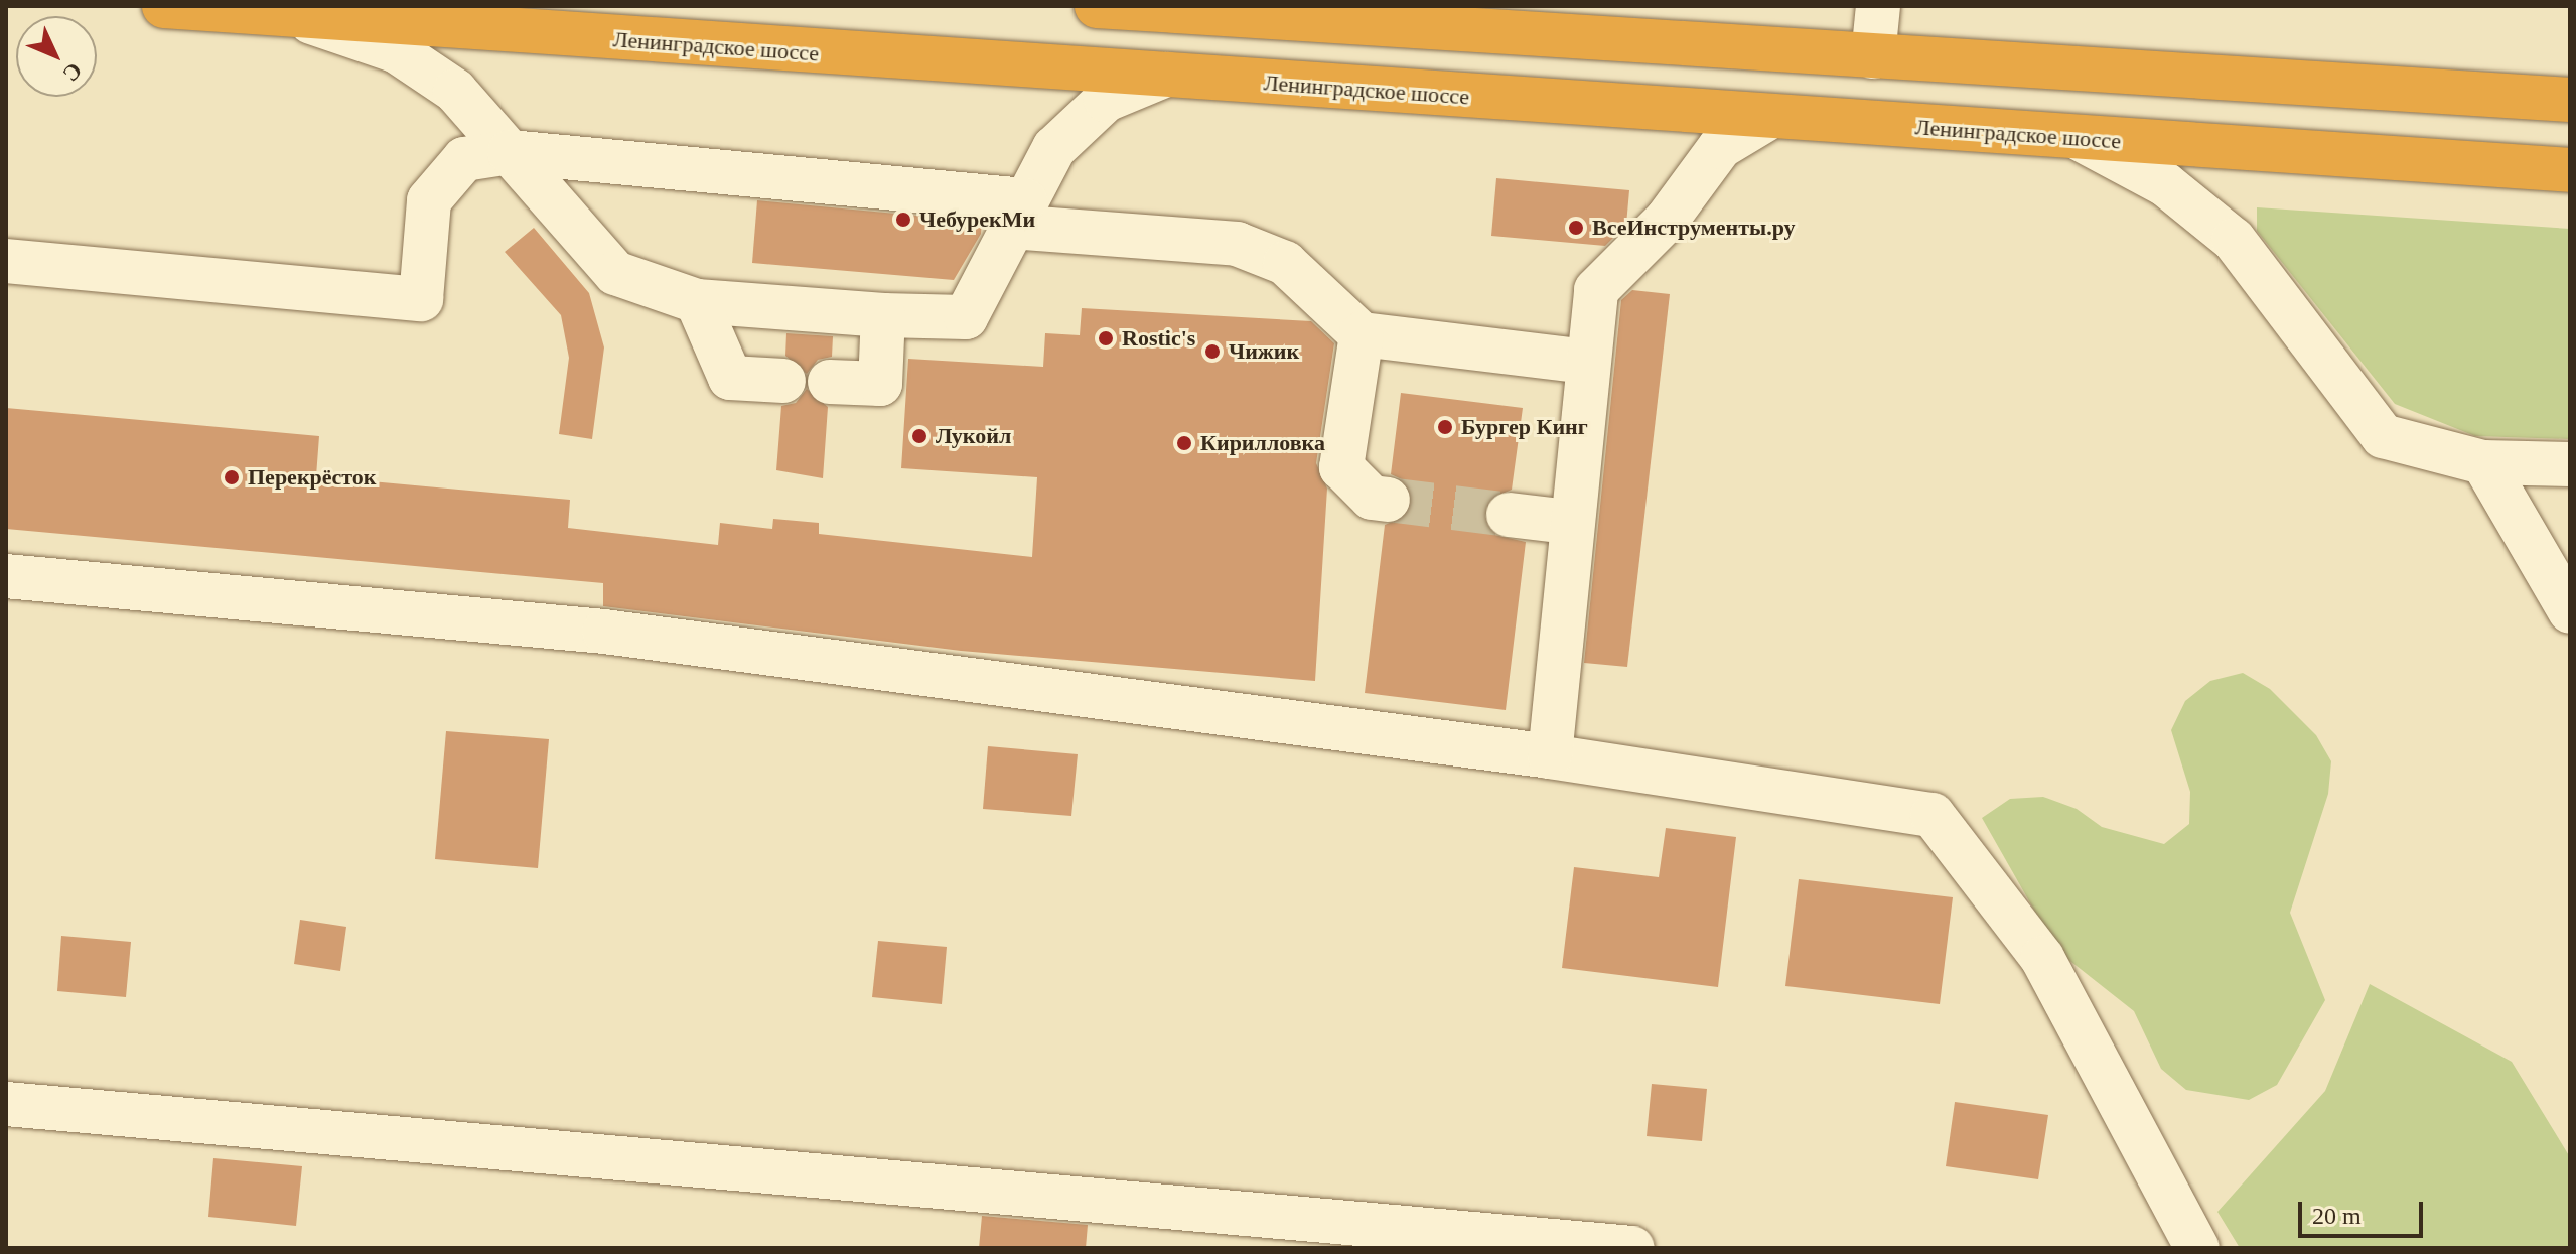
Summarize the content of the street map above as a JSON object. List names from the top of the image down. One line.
{"streets":{"highway":["Ленинградское шоссе"]},"places":["ЧебурекМи","ВсеИнструменты.ру","Rostic's","Чижик","Бургер Кинг","Лукойл","Кирилловка","Перекрёсток"],"scale_bar":"20 m","north":"bottom right"}
